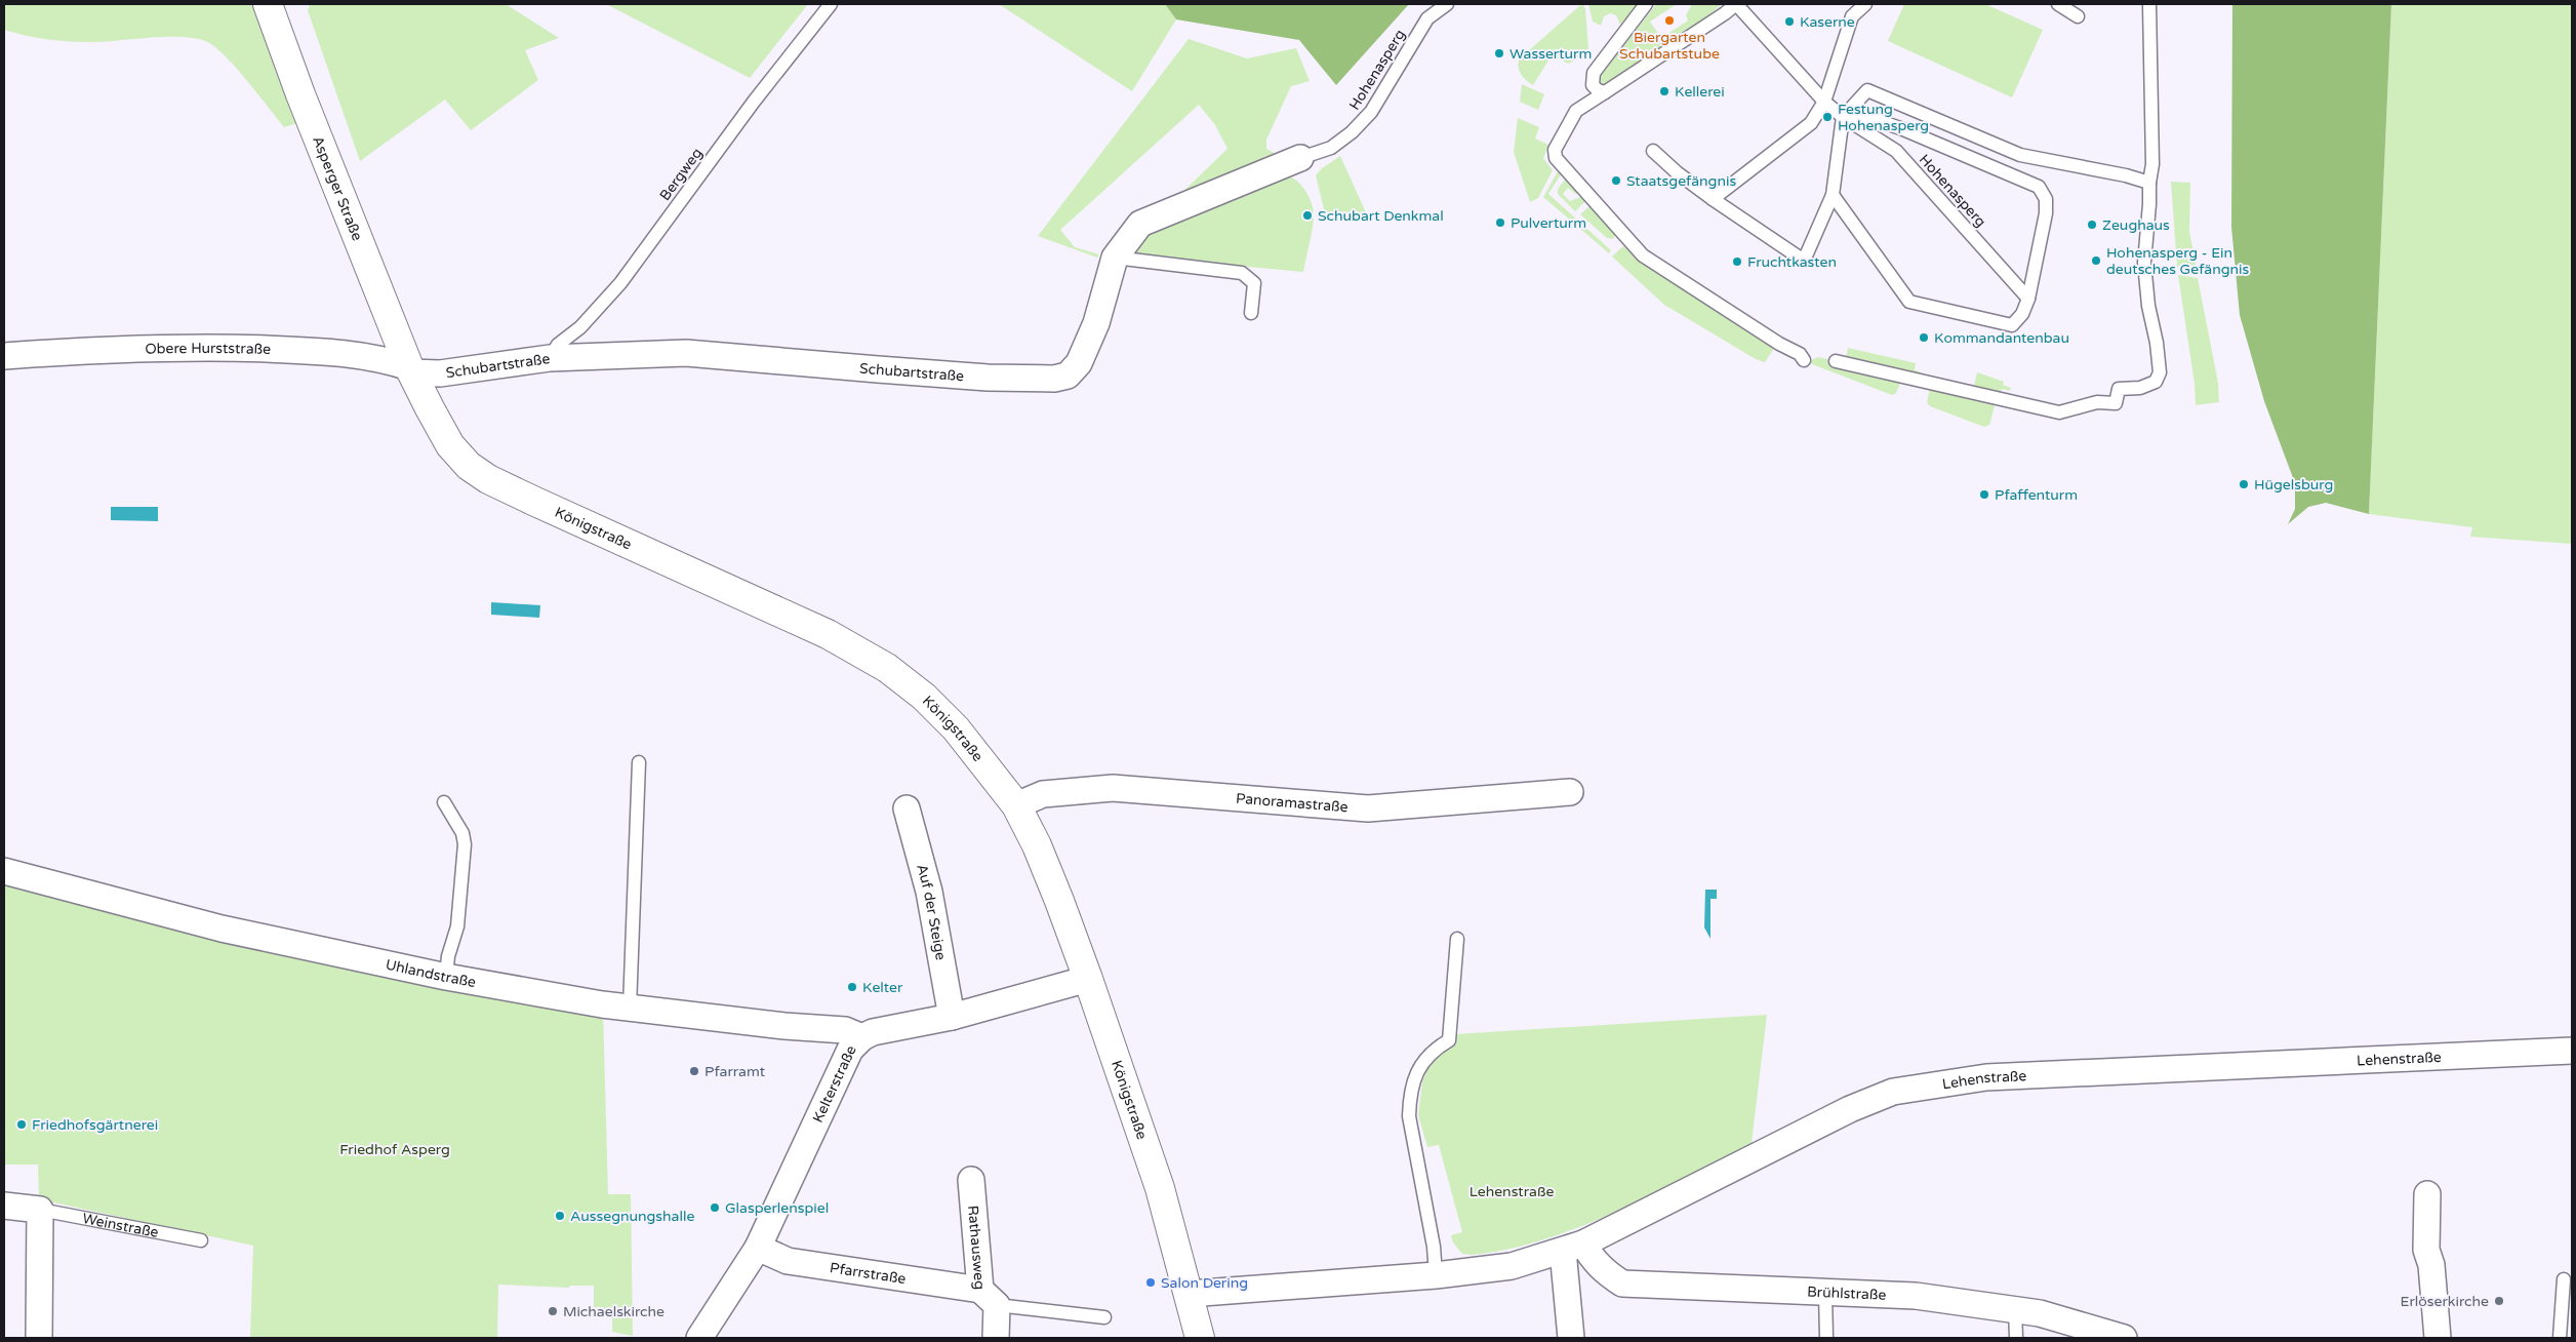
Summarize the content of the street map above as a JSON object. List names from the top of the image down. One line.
{"streets":{"main road":["Asperger Straße","Königstraße"],"street":["Obere Hurststraße","Schubartstraße","Panoramastraße","Auf der Steige","Uhlandstraße","Lehenstraße","Kelterstraße","Weinstraße","Rathausweg","Pfarrstraße","Brühlstraße"],"lane":["Hohenasperg","Bergweg"]},"crossings":[["Hohenasperg","Schubartstraße"],["Bergweg","Schubartstraße"],["Asperger Straße","Obere Hurststraße"],["Asperger Straße","Schubartstraße"],["Asperger Straße","Königstraße"],["Obere Hurststraße","Schubartstraße"],["Obere Hurststraße","Königstraße"],["Schubartstraße","Königstraße"],["Königstraße","Panoramastraße"],["Königstraße","Lehenstraße"],["Königstraße","Kelterstraße"],["Auf der Steige","Kelterstraße"],["Uhlandstraße","Kelterstraße"],["Lehenstraße","Brühlstraße"],["Kelterstraße","Pfarrstraße"],["Rathausweg","Pfarrstraße"]],"parks":["Friedhof Asperg","Lehenstraße"],"places":["Biergarten Schubartstube","Kaserne","Wasserturm","Kellerei","Festung Hohenasperg","Staatsgefängnis","Schubart Denkmal","Pulverturm","Zeughaus","Hohenasperg - Ein deutsches Gefängnis","Fruchtkasten","Kommandantenbau","Hügelsburg","Pfaffenturm","Kelter","Pfarramt","Friedhofsgärtnerei","Glasperlenspiel","Aussegnungshalle","Salon Dering","Erlöserkirche","Michaelskirche"]}
